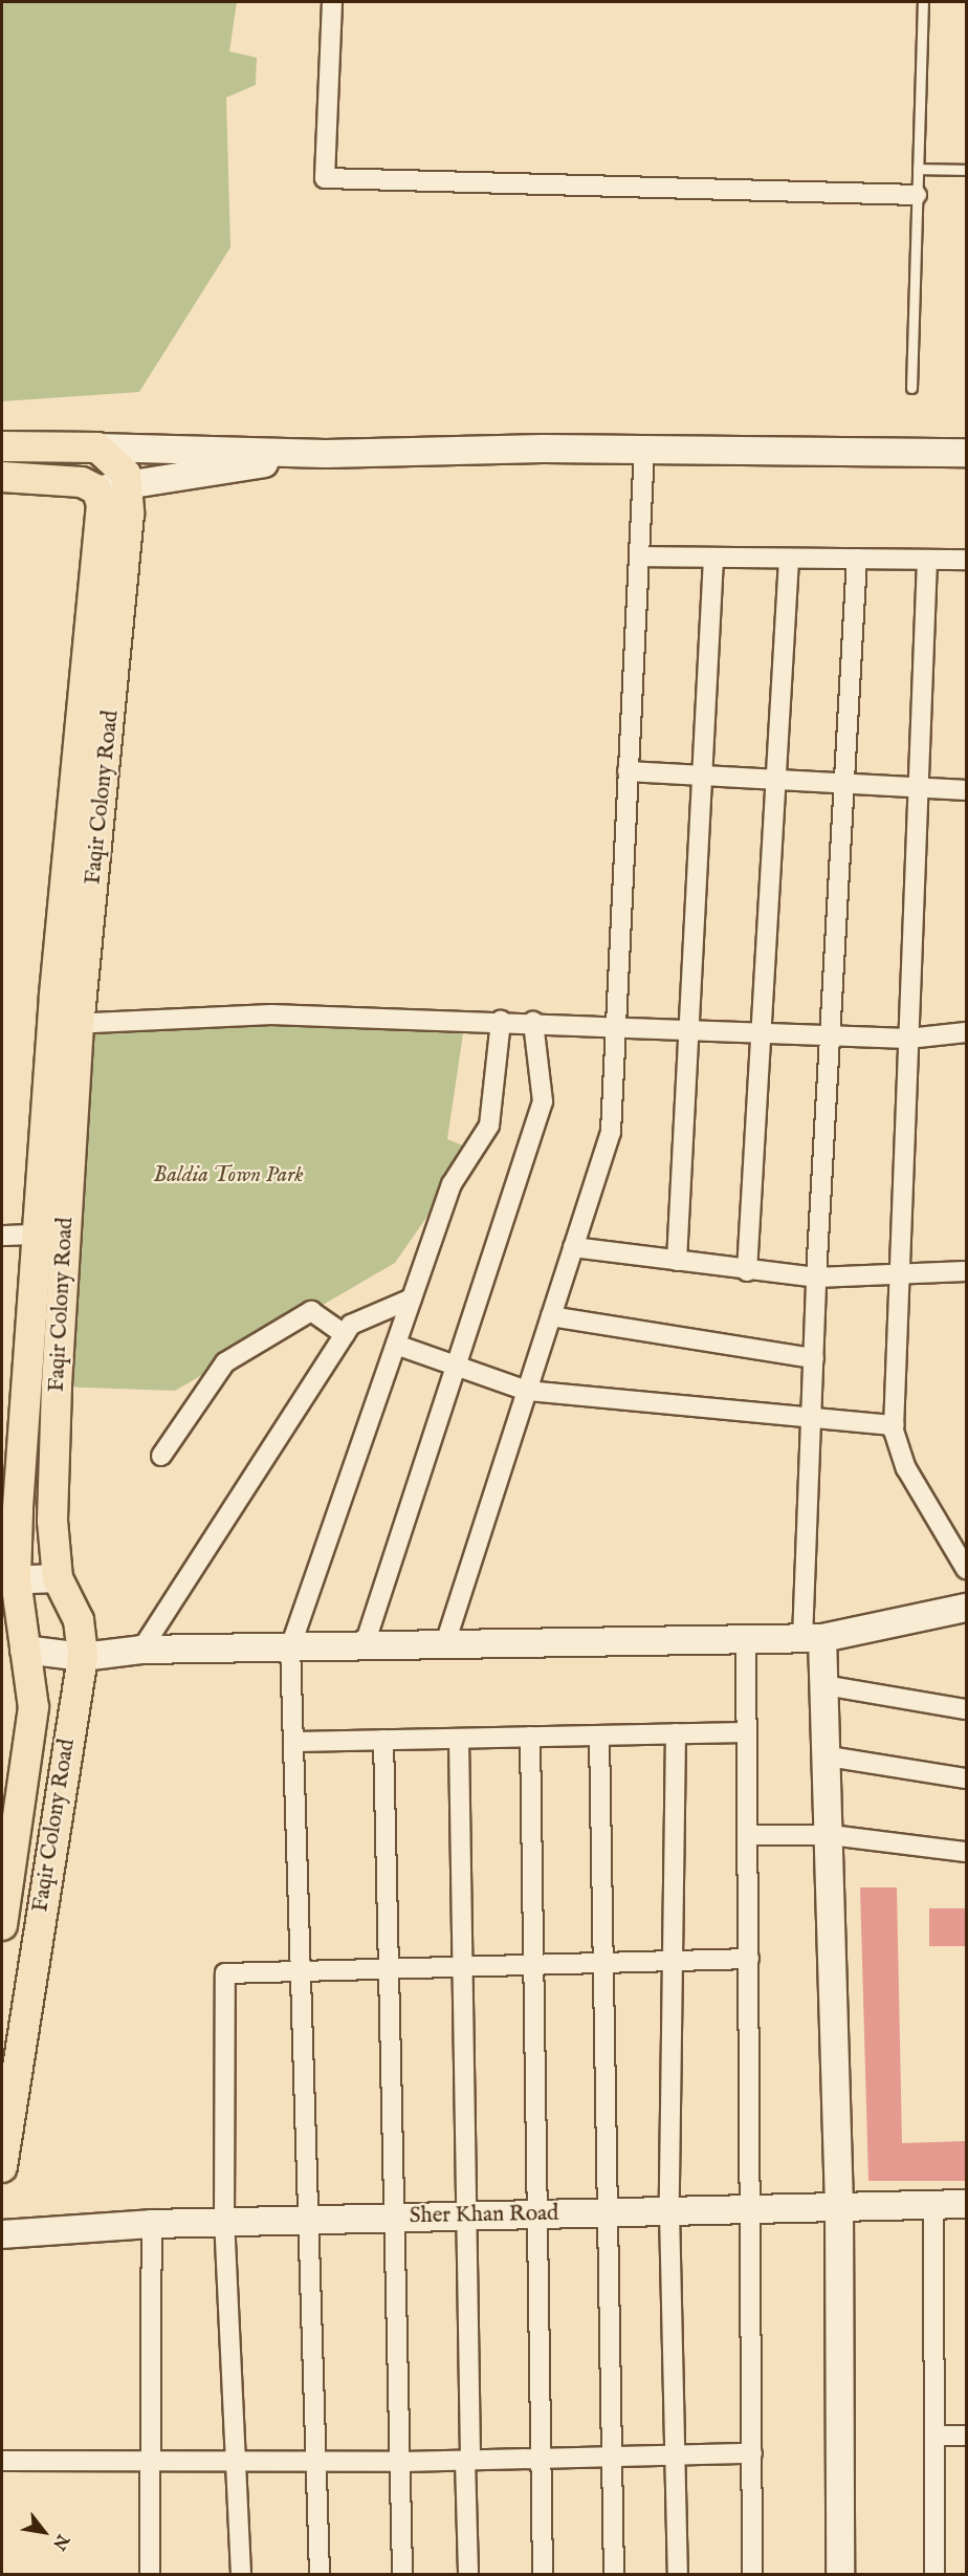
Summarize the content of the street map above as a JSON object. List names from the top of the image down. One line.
{"streets":{"main road":["Faqir Colony Road"],"street":["Sher Khan Road"]},"parks":["Baldia Town Park"],"north":"bottom right"}
